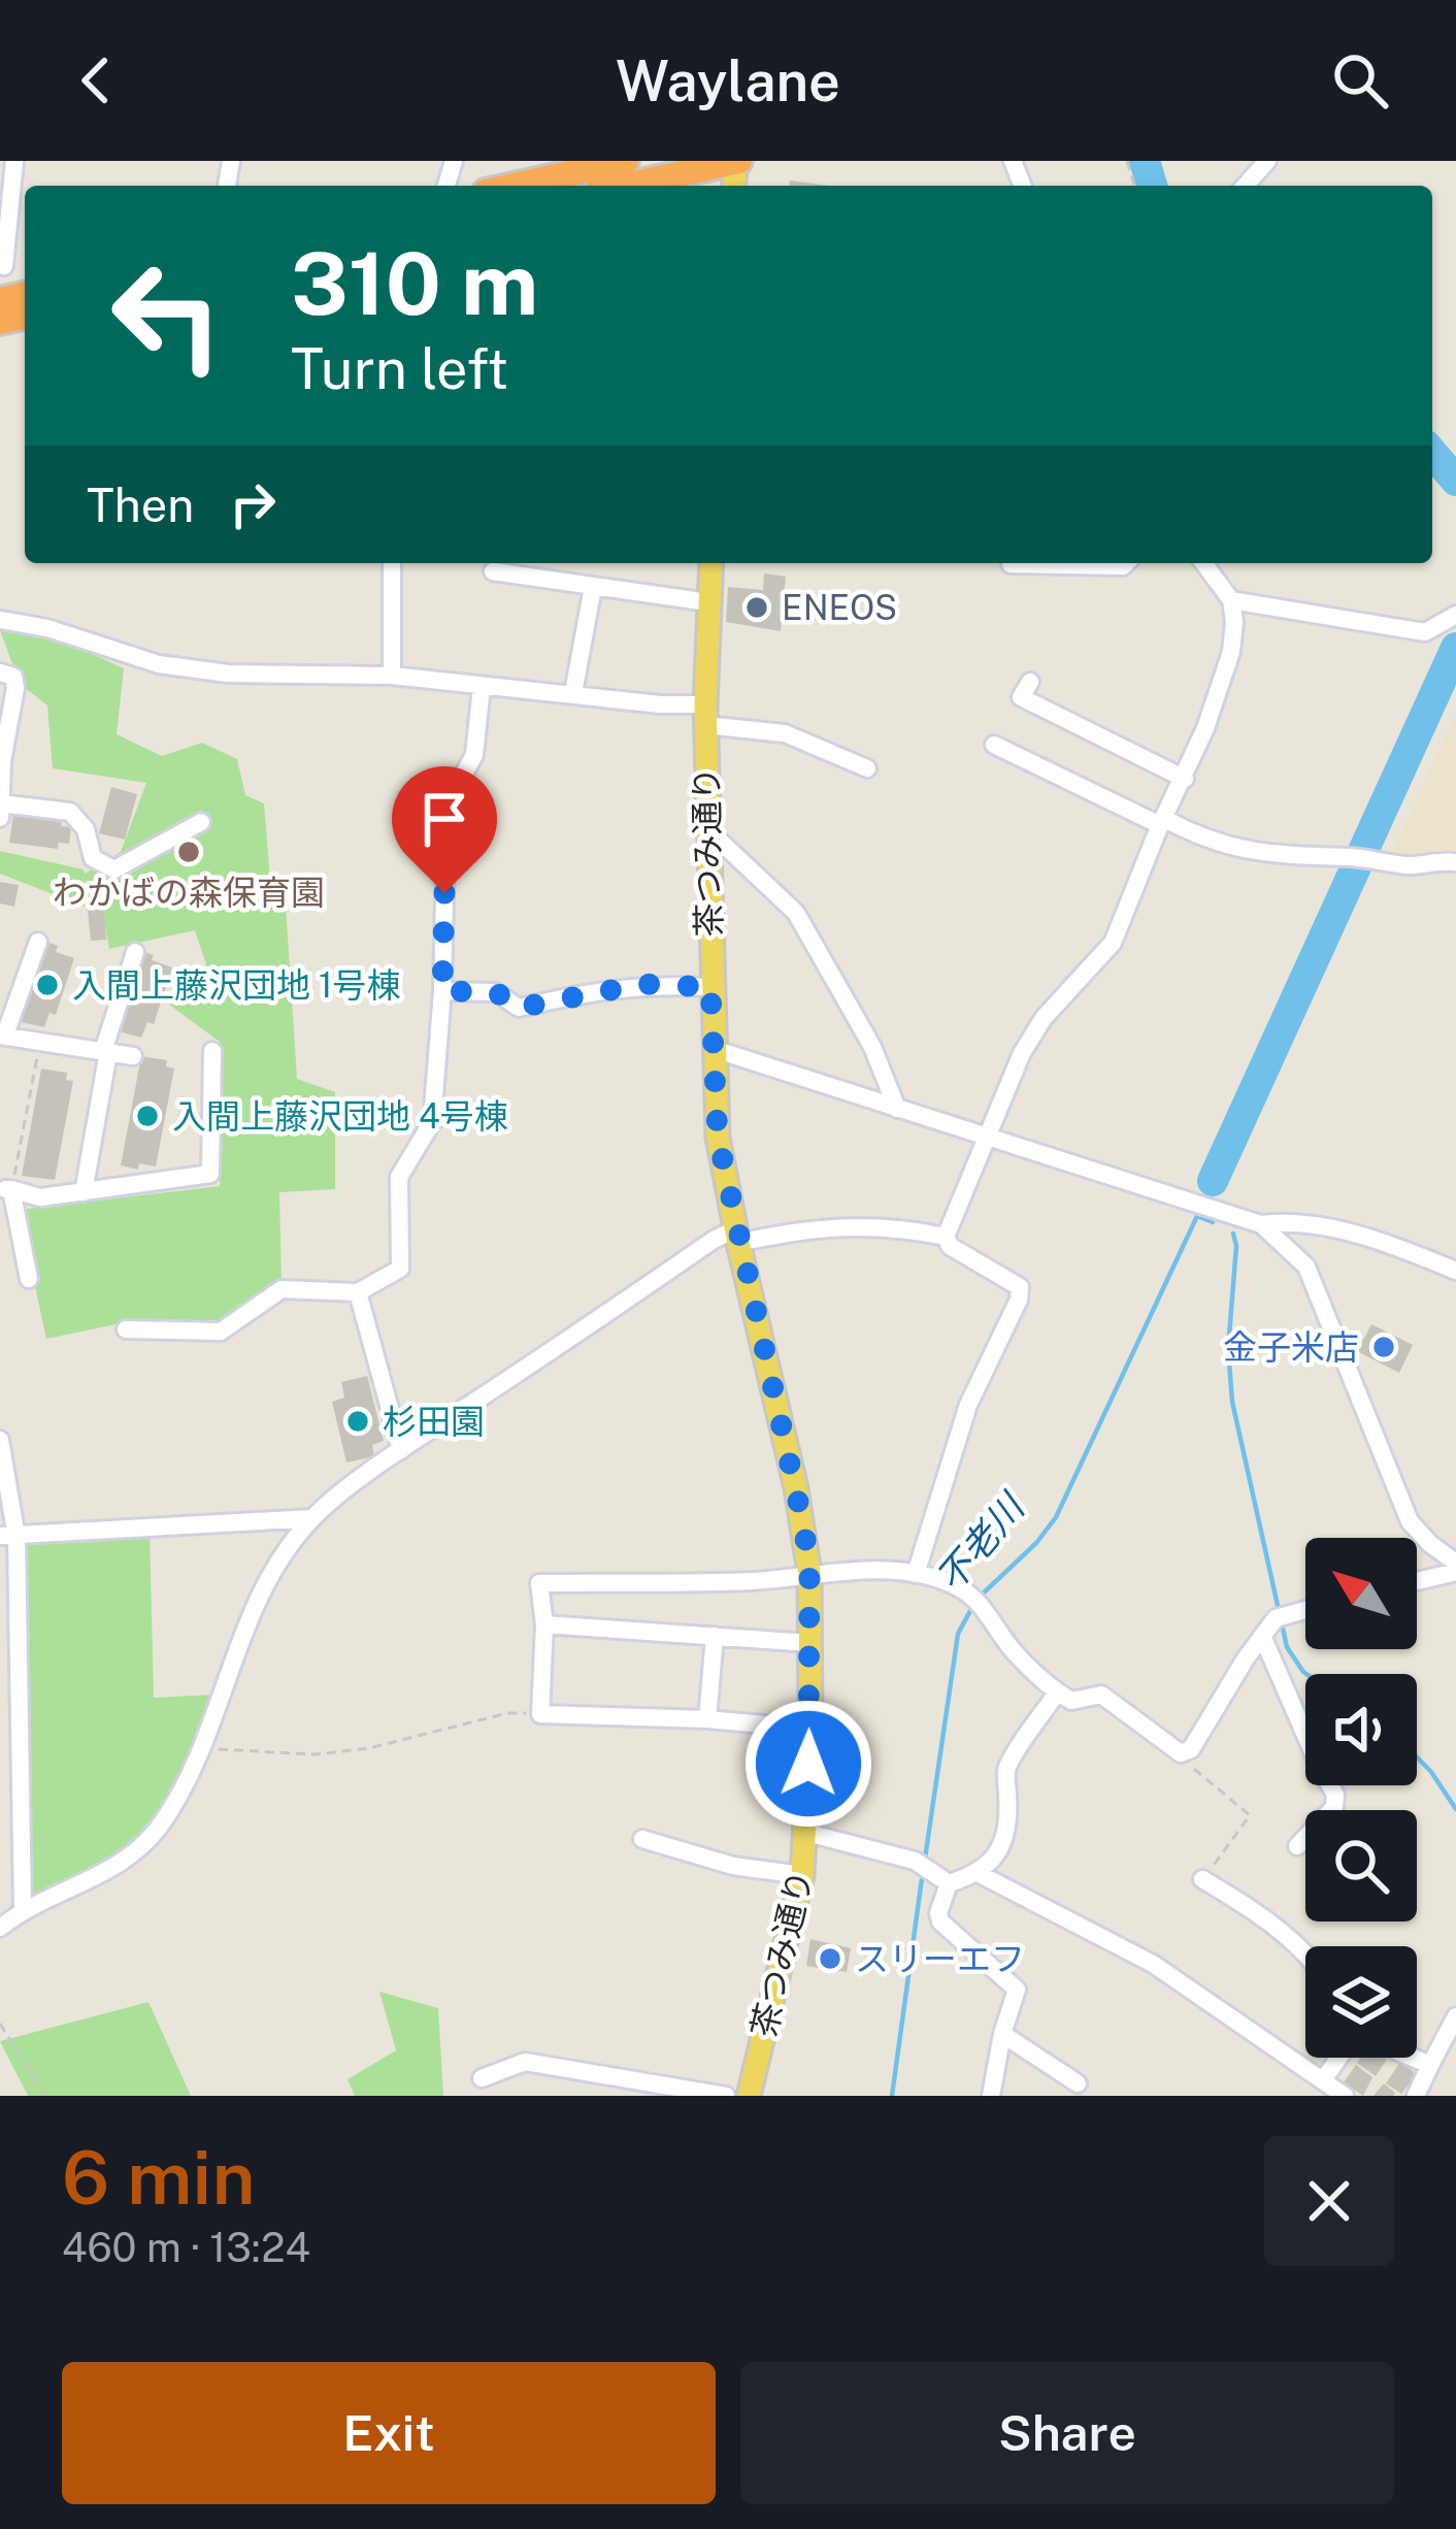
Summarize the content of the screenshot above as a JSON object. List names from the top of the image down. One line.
{"streets":{"main road":["茶つみ通り"]},"water":["不老川"],"places":["ENEOS","わかばの森保育園","入間上藤沢団地 1号棟","入間上藤沢団地 4号棟","金子米店","杉田園","スリーエフ"],"north":"top left","page":{"header":"Waylane","turn":["310 m","Turn left"],"then":"Then","heading":["6 min","460 m · 13:24"],"buttons":["Exit","Share"]}}
